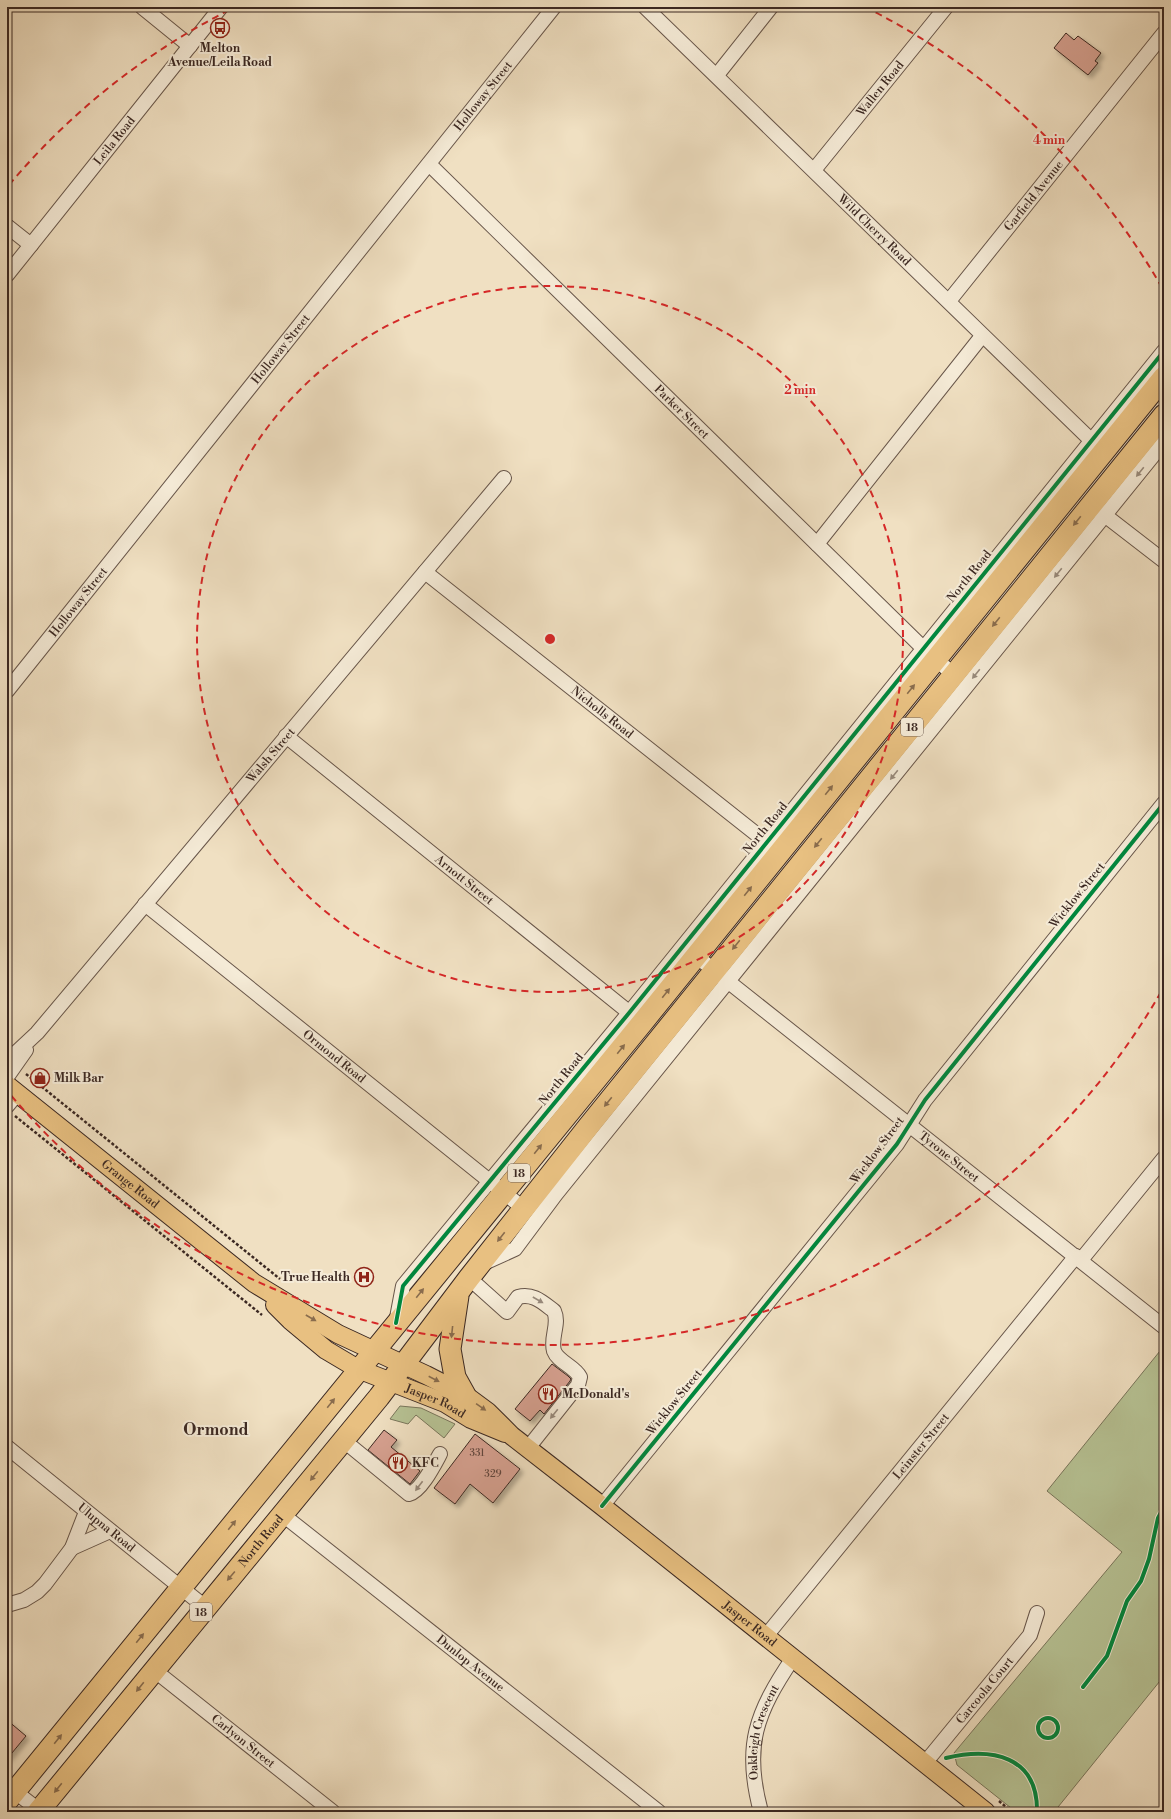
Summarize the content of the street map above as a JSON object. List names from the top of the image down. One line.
{"streets":{"highway":["North Road","18"],"main road":["Grange Road","Jasper Road"],"street":["Wallen Road","Holloway Street","Leila Road","Garfield Avenue","Wild Cherry Road","Parker Street","Nicholls Road","Walsh Street","Arnott Street","Wicklow Street","Ormond Road","Tyrone Street","Leinster Street","Ulupna Road","Dunlop Avenue","Carcoola Court","Oakleigh Crescent","Carlyon Street"]},"crossings":[["Wallen Road","Wild Cherry Road"],["Holloway Street","Parker Street"],["Garfield Avenue","Wild Cherry Road"],["Wild Cherry Road","North Road"],["Parker Street","North Road"],["North Road","Nicholls Road"],["North Road","Arnott Street"],["North Road","Ormond Road"],["North Road","Tyrone Street"],["North Road","Grange Road"],["North Road","Jasper Road"],["North Road","Ulupna Road"],["North Road","Dunlop Avenue"],["North Road","Carlyon Street"],["Nicholls Road","Walsh Street"],["Walsh Street","Arnott Street"],["Walsh Street","Ormond Road"],["Wicklow Street","Tyrone Street"],["Wicklow Street","Jasper Road"],["Tyrone Street","Leinster Street"],["Grange Road","Jasper Road"],["Jasper Road","Leinster Street"],["Jasper Road","Carcoola Court"],["Jasper Road","Oakleigh Crescent"]],"districts":["Ormond"],"places":{"bus stop":["Melton Avenue/Leila Road"],"shop":["Milk Bar"],"hospital":["True Health"],"restaurant":["McDonald's","KFC"]},"house_numbers":["331","329"],"rings":["4 min","2 min"]}
